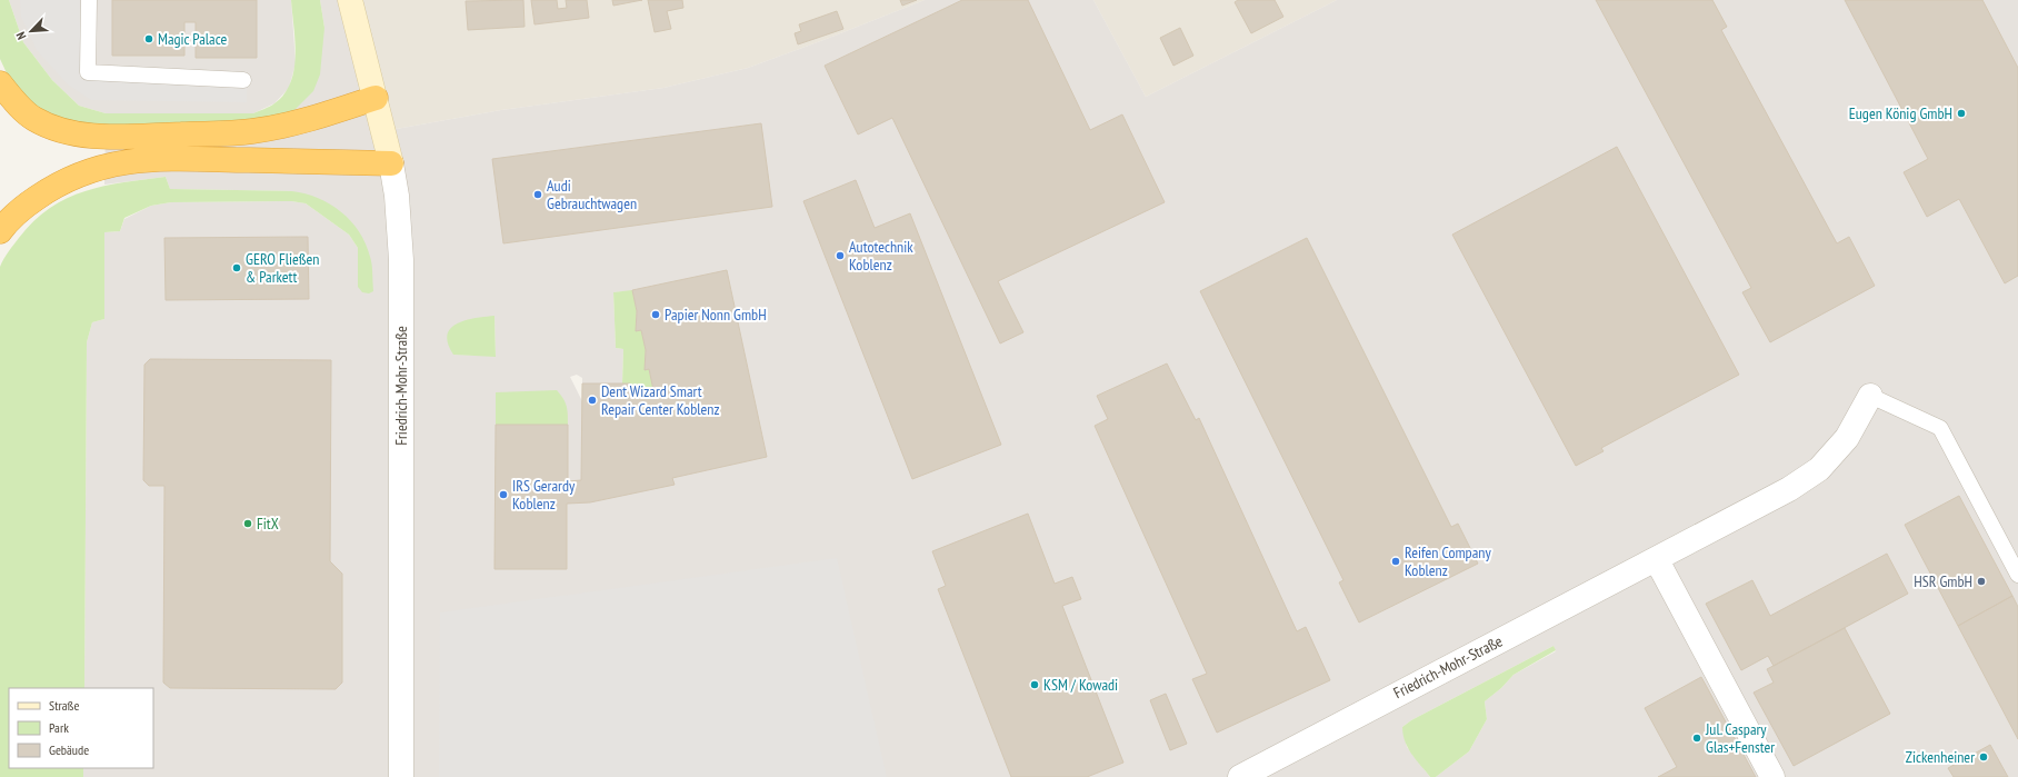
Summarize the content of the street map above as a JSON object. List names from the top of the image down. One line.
{"streets":{"street":["Friedrich-Mohr-Straße"]},"places":["Magic Palace","Eugen König GmbH","Audi Gebrauchtwagen","Autotechnik Koblenz","GERO Fließen & Parkett","Papier Nonn GmbH","Dent Wizard Smart Repair Center Koblenz","IRS Gerardy Koblenz","FitX","Reifen Company Koblenz","HSR GmbH","KSM / Kowadi","Jul. Caspary Glas+Fenster","Zickenheiner"],"legend":["Straße","Park","Gebäude"],"north":"bottom left"}
